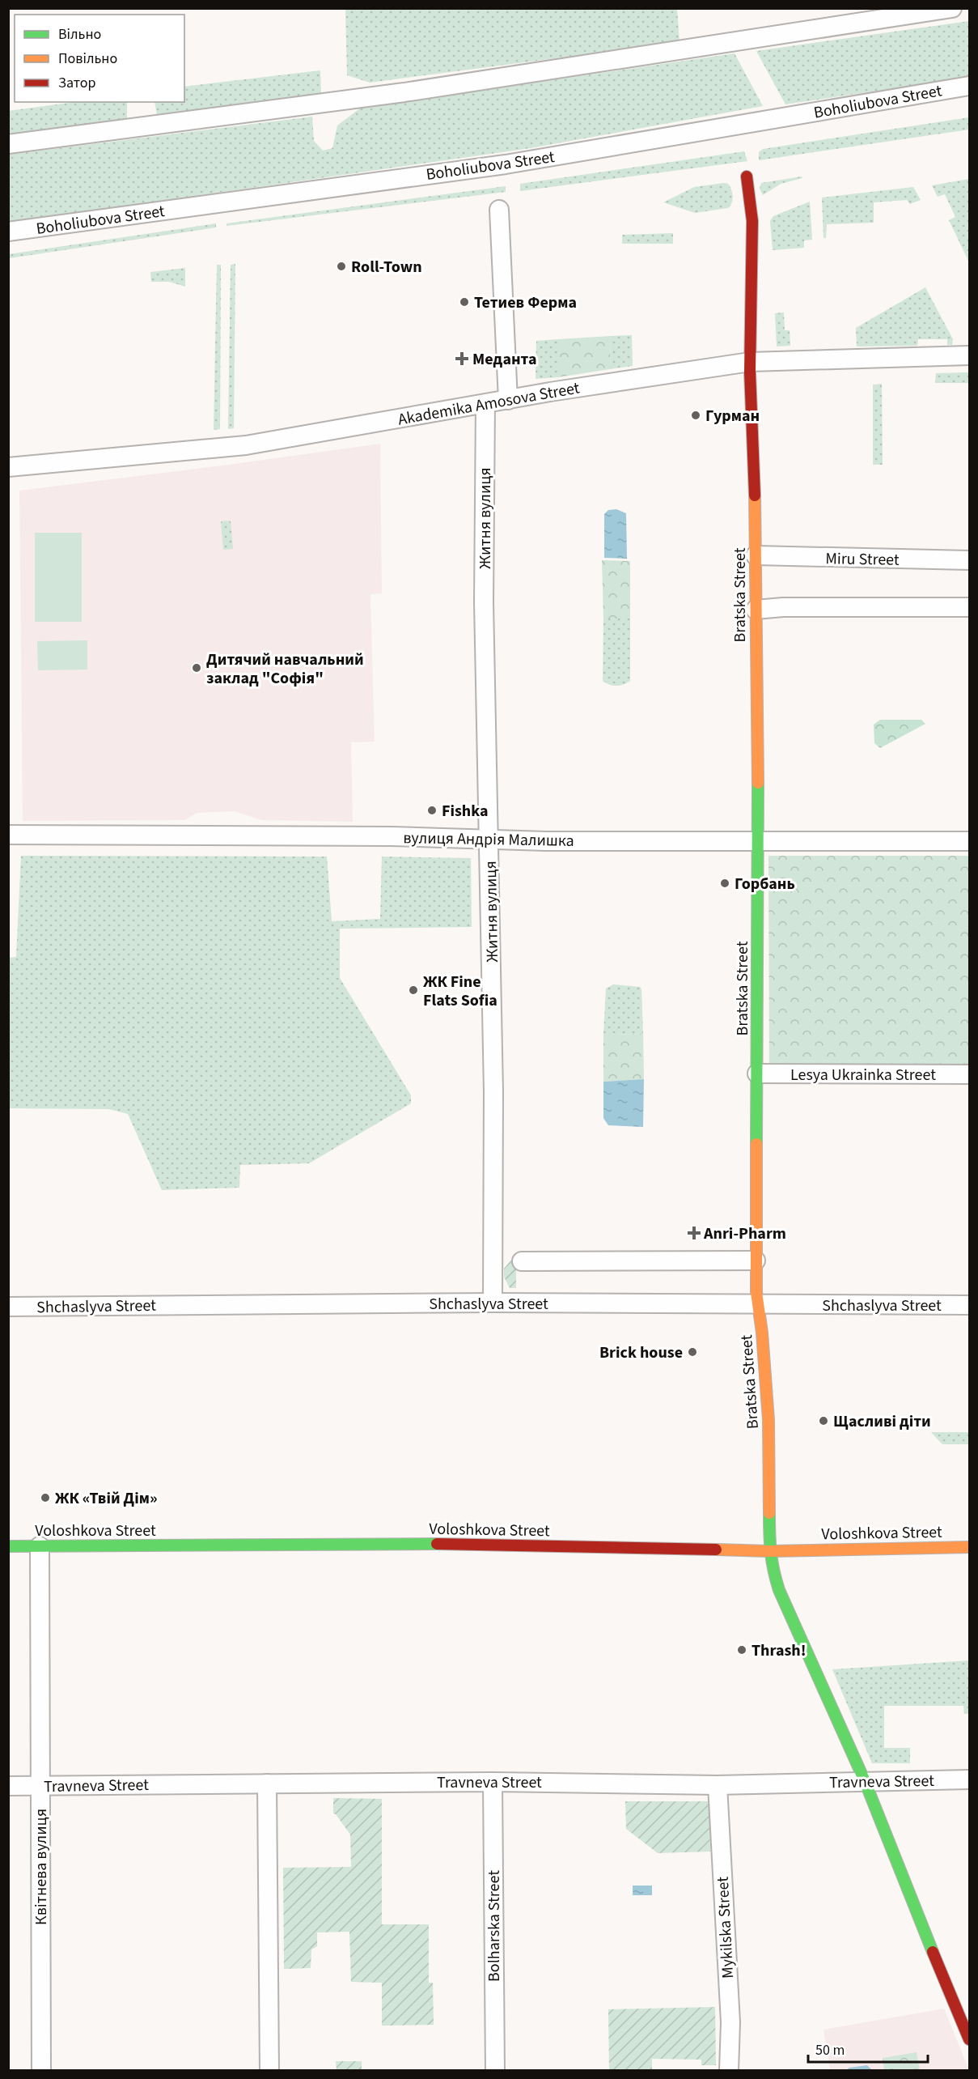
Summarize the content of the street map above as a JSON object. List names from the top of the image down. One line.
{"streets":{"street":["Boholiubova Street","Akademika Amosova Street","Житня вулиця","Miru Street","Bratska Street","вулиця Андрія Малишка","Lesya Ukrainka Street","Shchaslyva Street","Voloshkova Street","Travneva Street","Квітнева вулиця","Bolharska Street","Mykilska Street"]},"crossings":[["Akademika Amosova Street","Житня вулиця"],["Akademika Amosova Street","Bratska Street"],["Житня вулиця","вулиця Андрія Малишка"],["Житня вулиця","Shchaslyva Street"],["Miru Street","Bratska Street"],["Bratska Street","вулиця Андрія Малишка"],["Bratska Street","Lesya Ukrainka Street"],["Bratska Street","Shchaslyva Street"],["Bratska Street","Voloshkova Street"],["Bratska Street","Travneva Street"],["Voloshkova Street","Квітнева вулиця"],["Travneva Street","Квітнева вулиця"],["Travneva Street","Bolharska Street"],["Travneva Street","Mykilska Street"]],"places":{"other":["Roll-Town","Тетиев Ферма","Гурман","Дитячий навчальний заклад \"Софія\"","Fishka","Горбань","ЖК Fine Flats Sofia","Brick house","Щасливі діти","ЖК «Твій Дім»","Thrash!"],"health":["Меданта","Anri-Pharm"]},"legend":["Вільно","Повільно","Затор"],"scale_bar":"50 m"}
